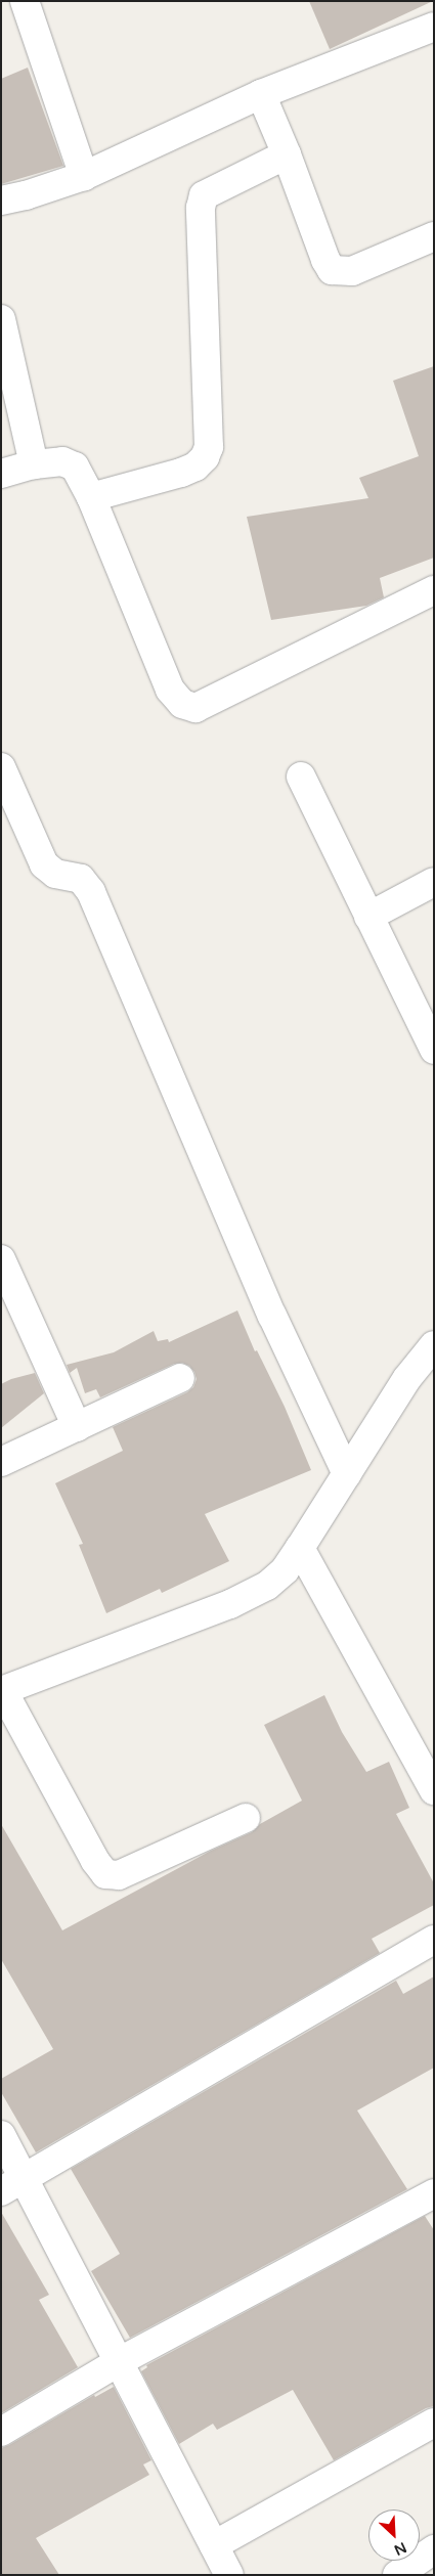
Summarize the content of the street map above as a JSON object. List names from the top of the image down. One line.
{"north":"bottom right"}
